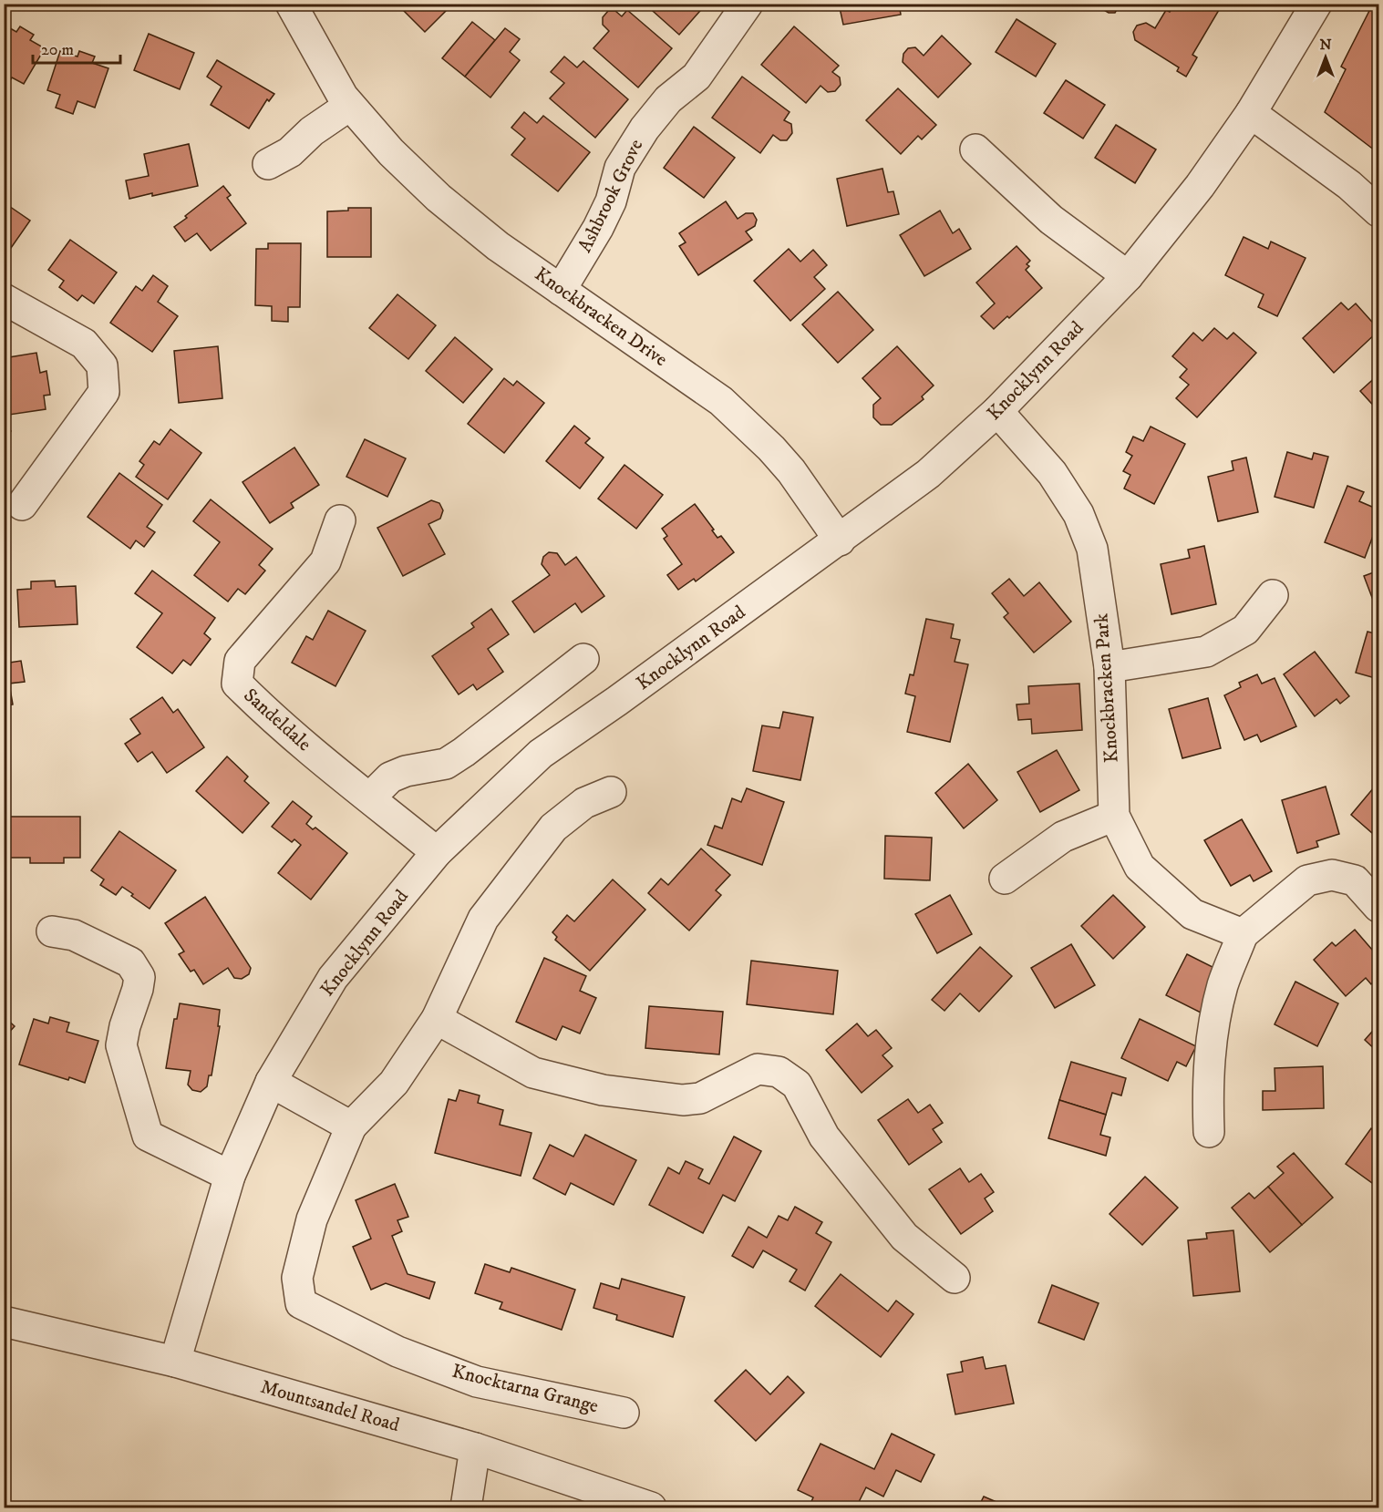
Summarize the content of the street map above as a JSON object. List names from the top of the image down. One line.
{"streets":{"street":["Ashbrook Grove","Knockbracken Drive","Knocklynn Road","Knockbracken Park","Sandeldale","Knocktarna Grange","Mountsandel Road"]},"crossings":[["Ashbrook Grove","Knockbracken Drive"],["Knockbracken Drive","Knocklynn Road"],["Knocklynn Road","Knockbracken Park"],["Knocklynn Road","Sandeldale"],["Knocklynn Road","Mountsandel Road"]],"scale_bar":"20 m","north":"top"}
